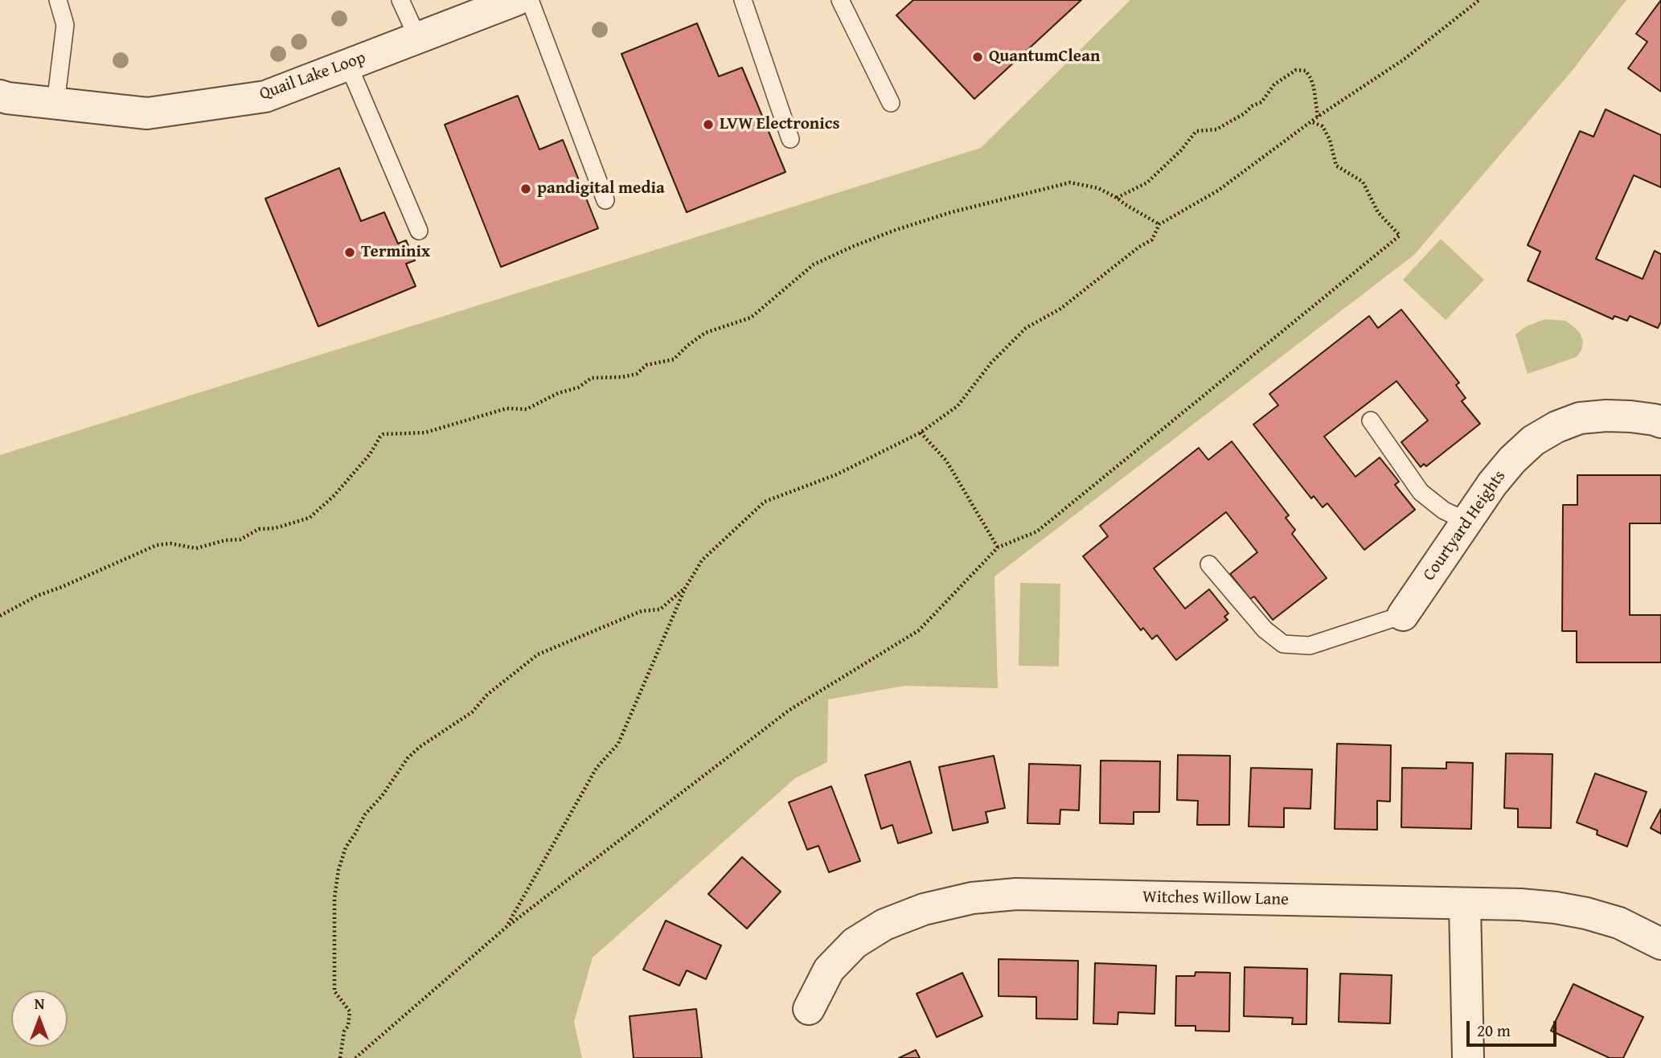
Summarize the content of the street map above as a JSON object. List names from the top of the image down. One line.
{"streets":{"street":["Quail Lake Loop","Courtyard Heights","Witches Willow Lane"]},"places":["QuantumClean","LVW Electronics","pandigital media","Terminix"],"scale_bar":"20 m","north":"top"}
